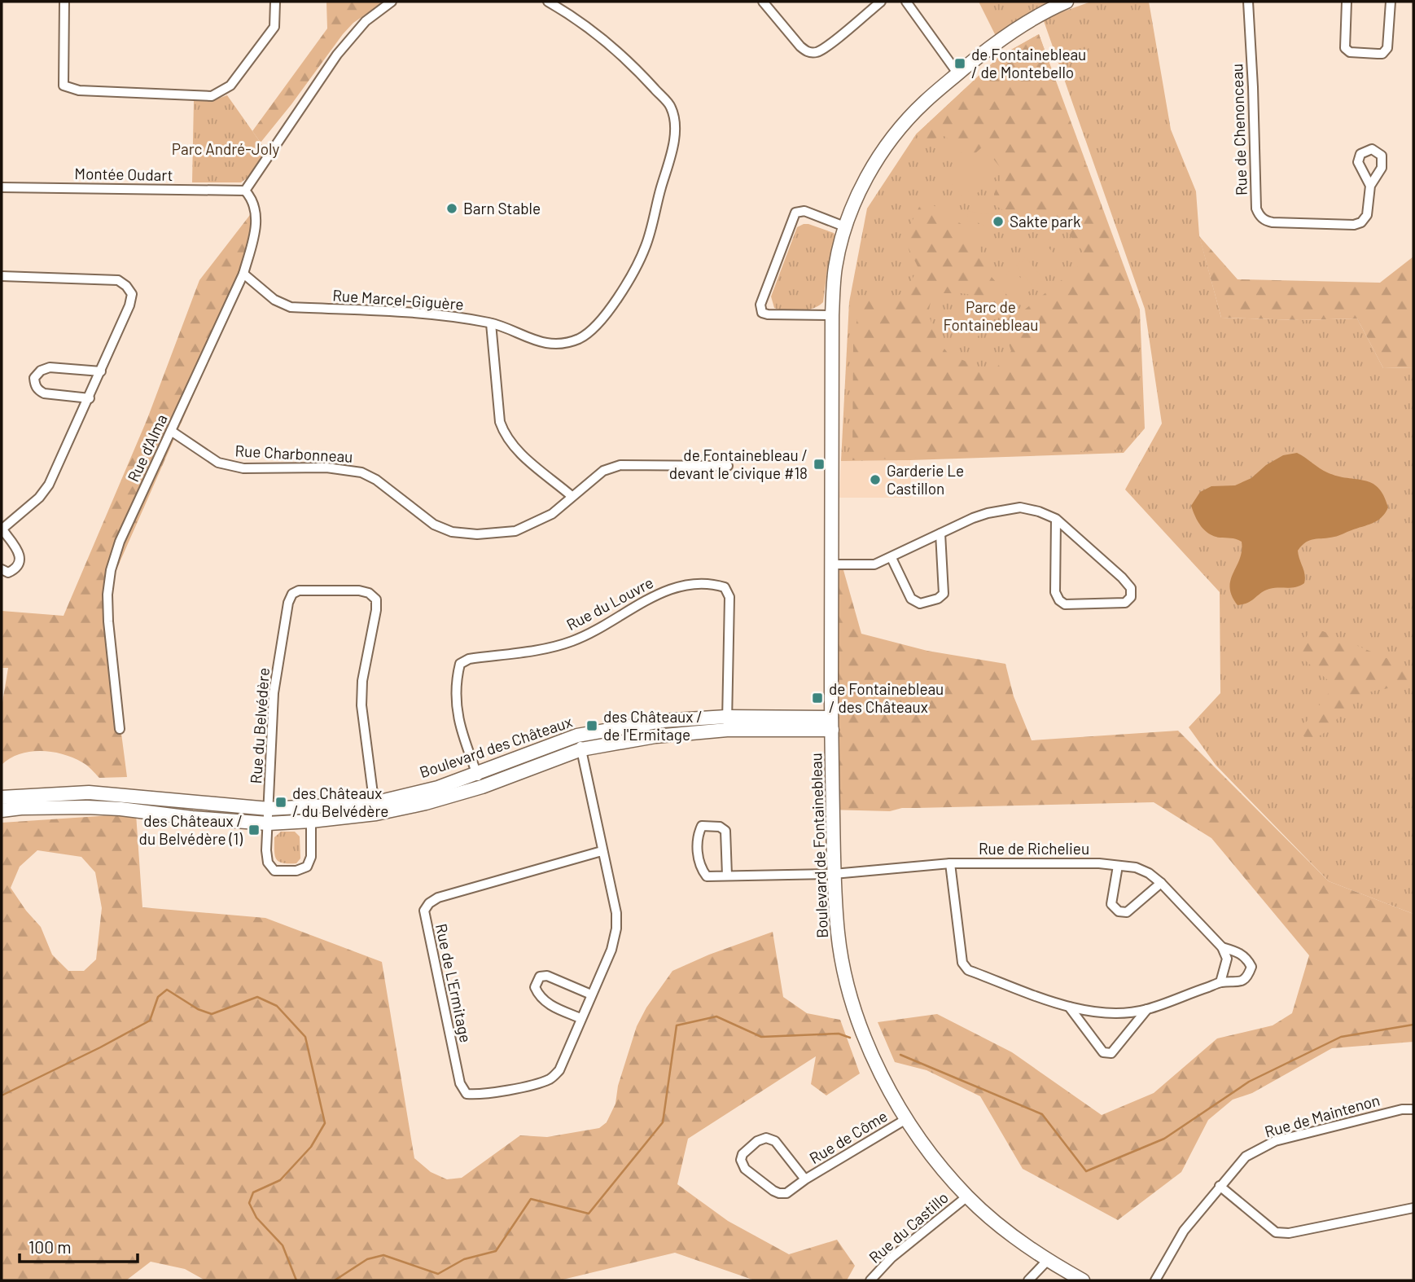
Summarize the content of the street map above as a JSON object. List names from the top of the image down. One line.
{"streets":{"street":["Rue de Chenonceau","Montée Oudart","Rue Marcel-Giguère","Rue d'Alma","Rue Charbonneau","Rue du Louvre","Rue du Belvédère","Boulevard des Châteaux","Boulevard de Fontainebleau","Rue de Richelieu","Rue de L'Ermitage","Rue de Maintenon","Rue de Côme","Rue du Castillo"]},"crossings":[["Montée Oudart","Rue d'Alma"],["Rue Marcel-Giguère","Rue d'Alma"],["Rue d'Alma","Rue Charbonneau"],["Rue du Louvre","Boulevard des Châteaux"],["Rue du Belvédère","Boulevard des Châteaux"],["Boulevard des Châteaux","Boulevard de Fontainebleau"],["Boulevard des Châteaux","Rue de L'Ermitage"],["Boulevard de Fontainebleau","Rue de Richelieu"],["Boulevard de Fontainebleau","Rue de Côme"],["Boulevard de Fontainebleau","Rue du Castillo"]],"parks":["Parc André-Joly","Parc de Fontainebleau"],"places":{"transit":["de Fontainebleau / de Montebello","de Fontainebleau / devant le civique #18","de Fontainebleau / des Châteaux","des Châteaux / de l'Ermitage","des Châteaux / du Belvédère","des Châteaux / du Belvédère (1)"],"other":["Barn Stable","Sakte park","Garderie Le Castillon"]},"scale_bar":"100 m"}
